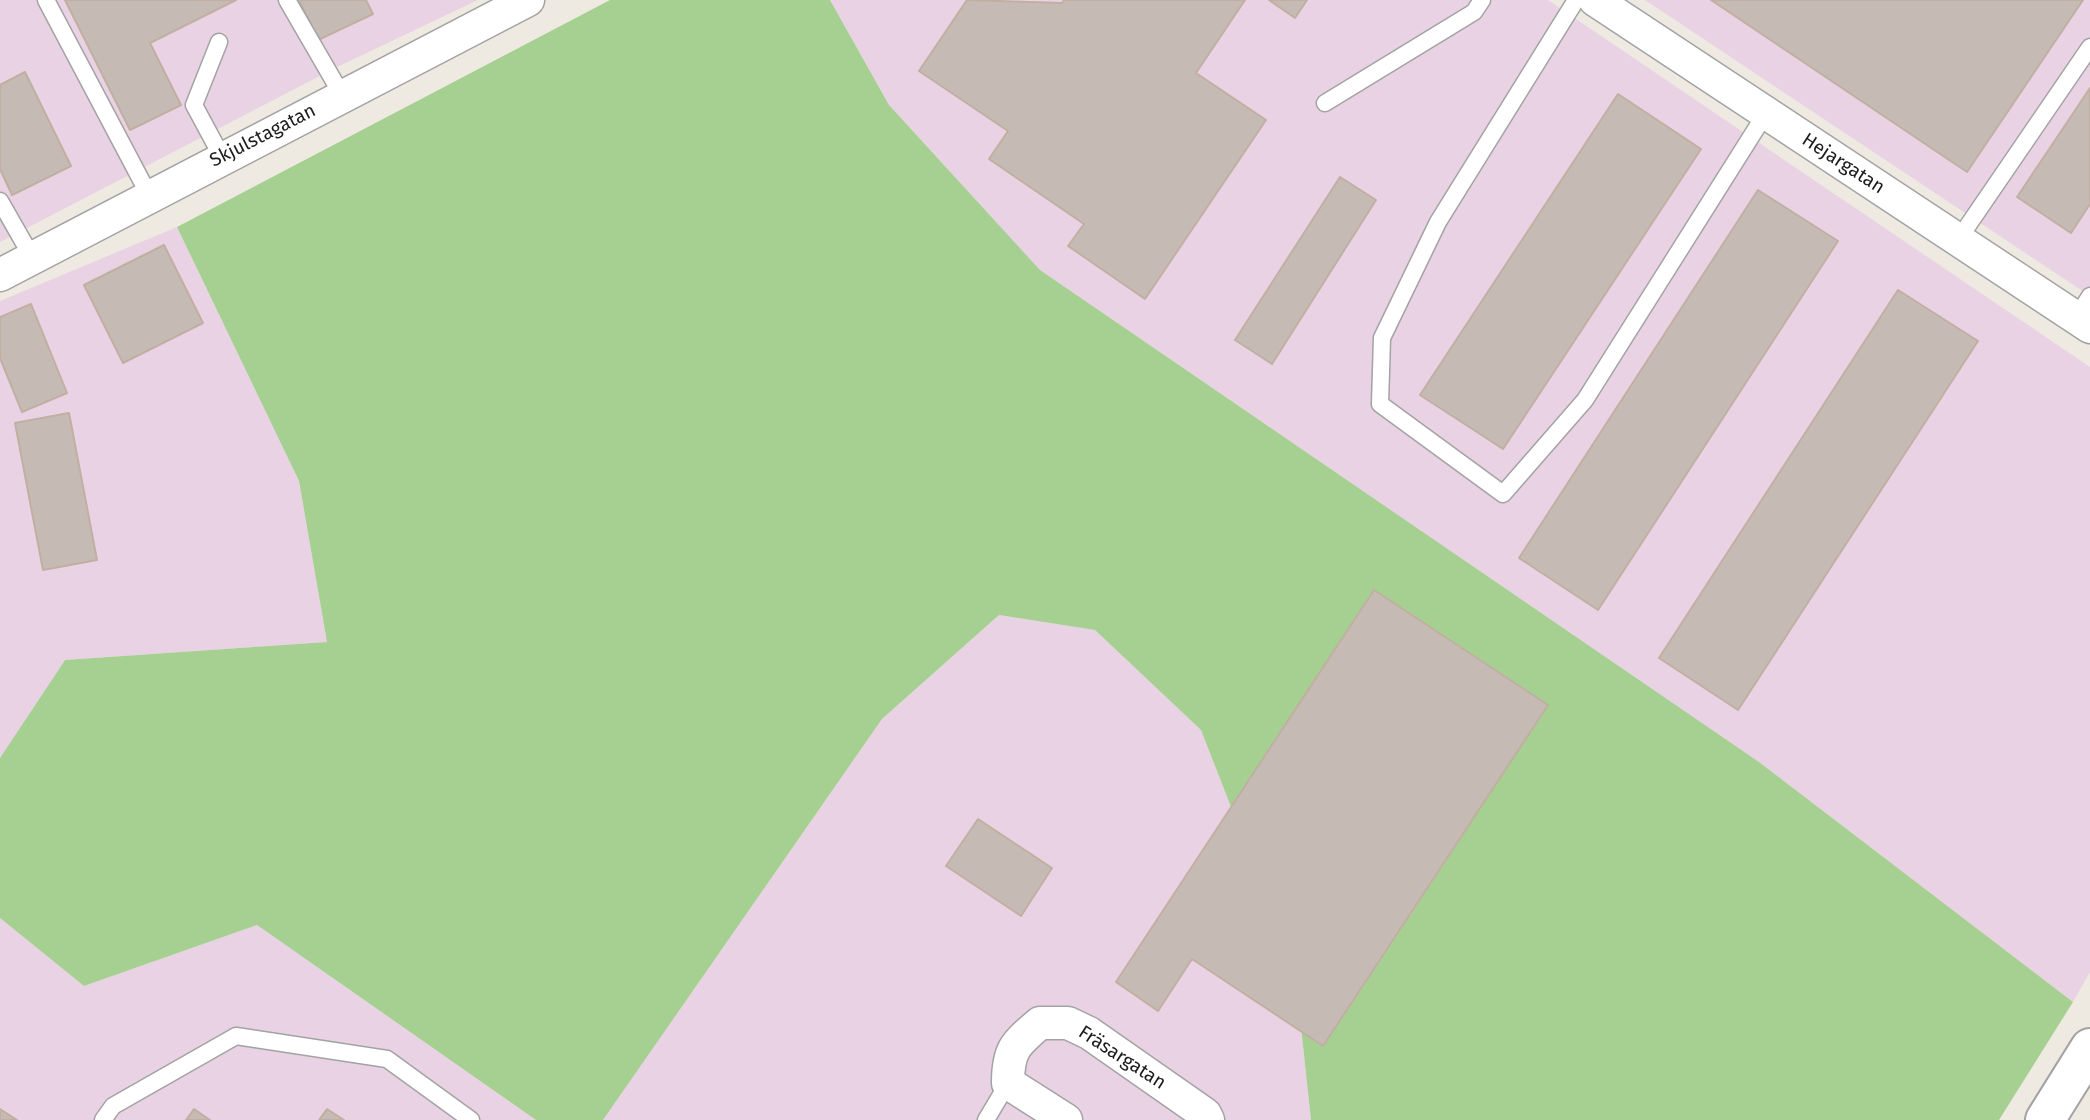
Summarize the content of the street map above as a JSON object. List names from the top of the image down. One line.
{"streets":{"street":["Skjulstagatan","Hejargatan","Fräsargatan"]}}
